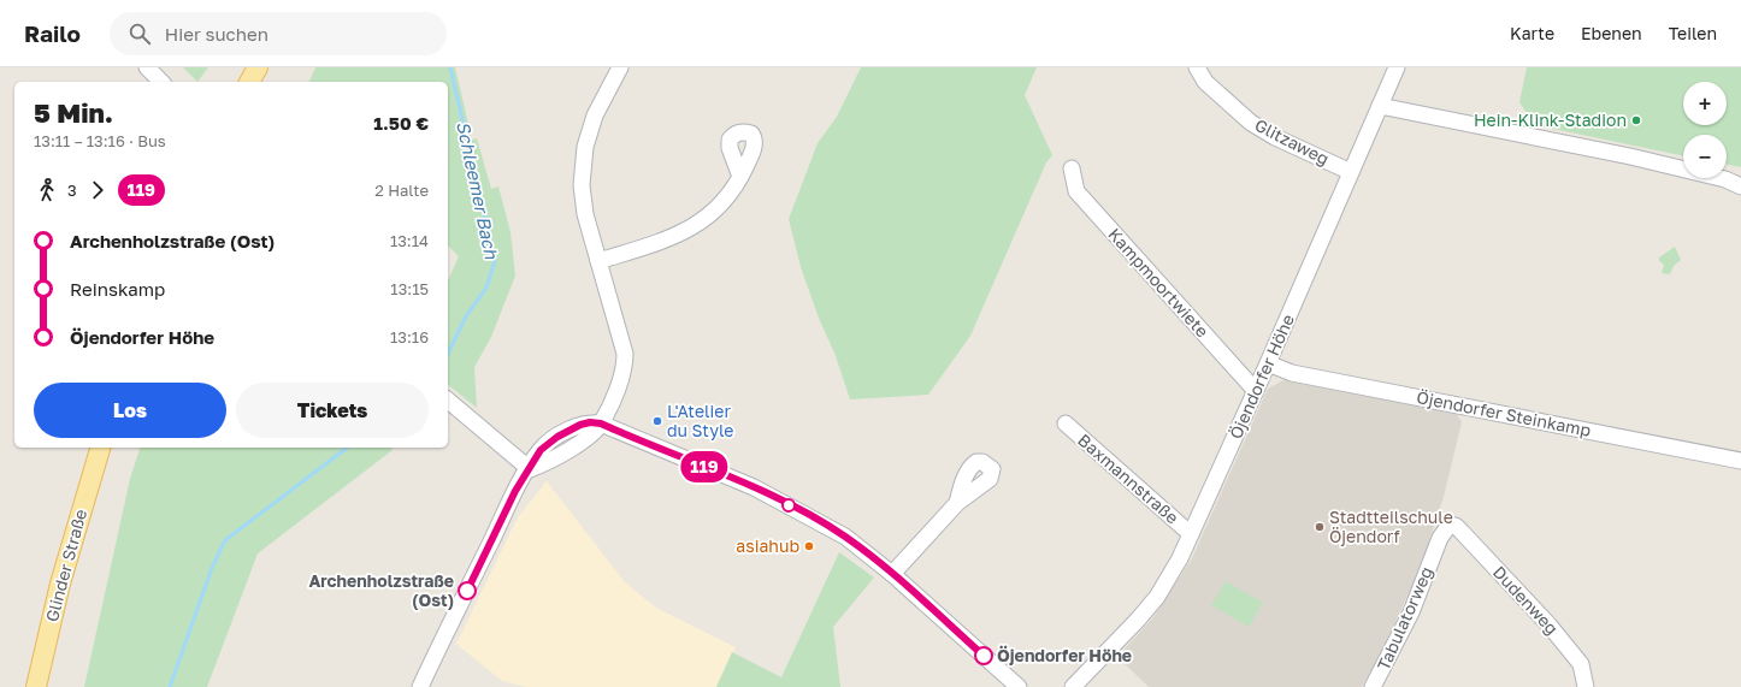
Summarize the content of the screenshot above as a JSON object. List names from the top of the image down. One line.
{"streets":{"main road":["Glinder Straße"],"street":["Glitzaweg","Kampmoortwiete","Öjendorfer Höhe","Öjendorfer Steinkamp","Baxmannstraße","Dudenweg","Tabulatorweg"]},"crossings":[["Glitzaweg","Öjendorfer Höhe"],["Kampmoortwiete","Öjendorfer Höhe"],["Öjendorfer Höhe","Öjendorfer Steinkamp"],["Öjendorfer Höhe","Baxmannstraße"],["Dudenweg","Tabulatorweg"]],"water":["Schleemer Bach"],"places":["Hein-Klink-Stadion","L'Atelier du Style","Stadtteilschule Öjendorf","asiahub","Archenholzstraße (Ost)","Öjendorfer Höhe"],"lines":["bus line 119"],"page":{"header":"Railo","search":"Hier suchen","nav":["Karte","Ebenen","Teilen"],"on_map":"119","map_buttons":["+","−"],"heading":["5 Min.","13:11 – 13:16 · Bus","1.50 €"],"legs":["3","119","2 Halte"],"list":[{"name":"Archenholzstraße (Ost)","value":"13:14"},{"name":"Reinskamp","value":"13:15"},{"name":"Öjendorfer Höhe","value":"13:16"}],"buttons":["Los","Tickets"]}}
